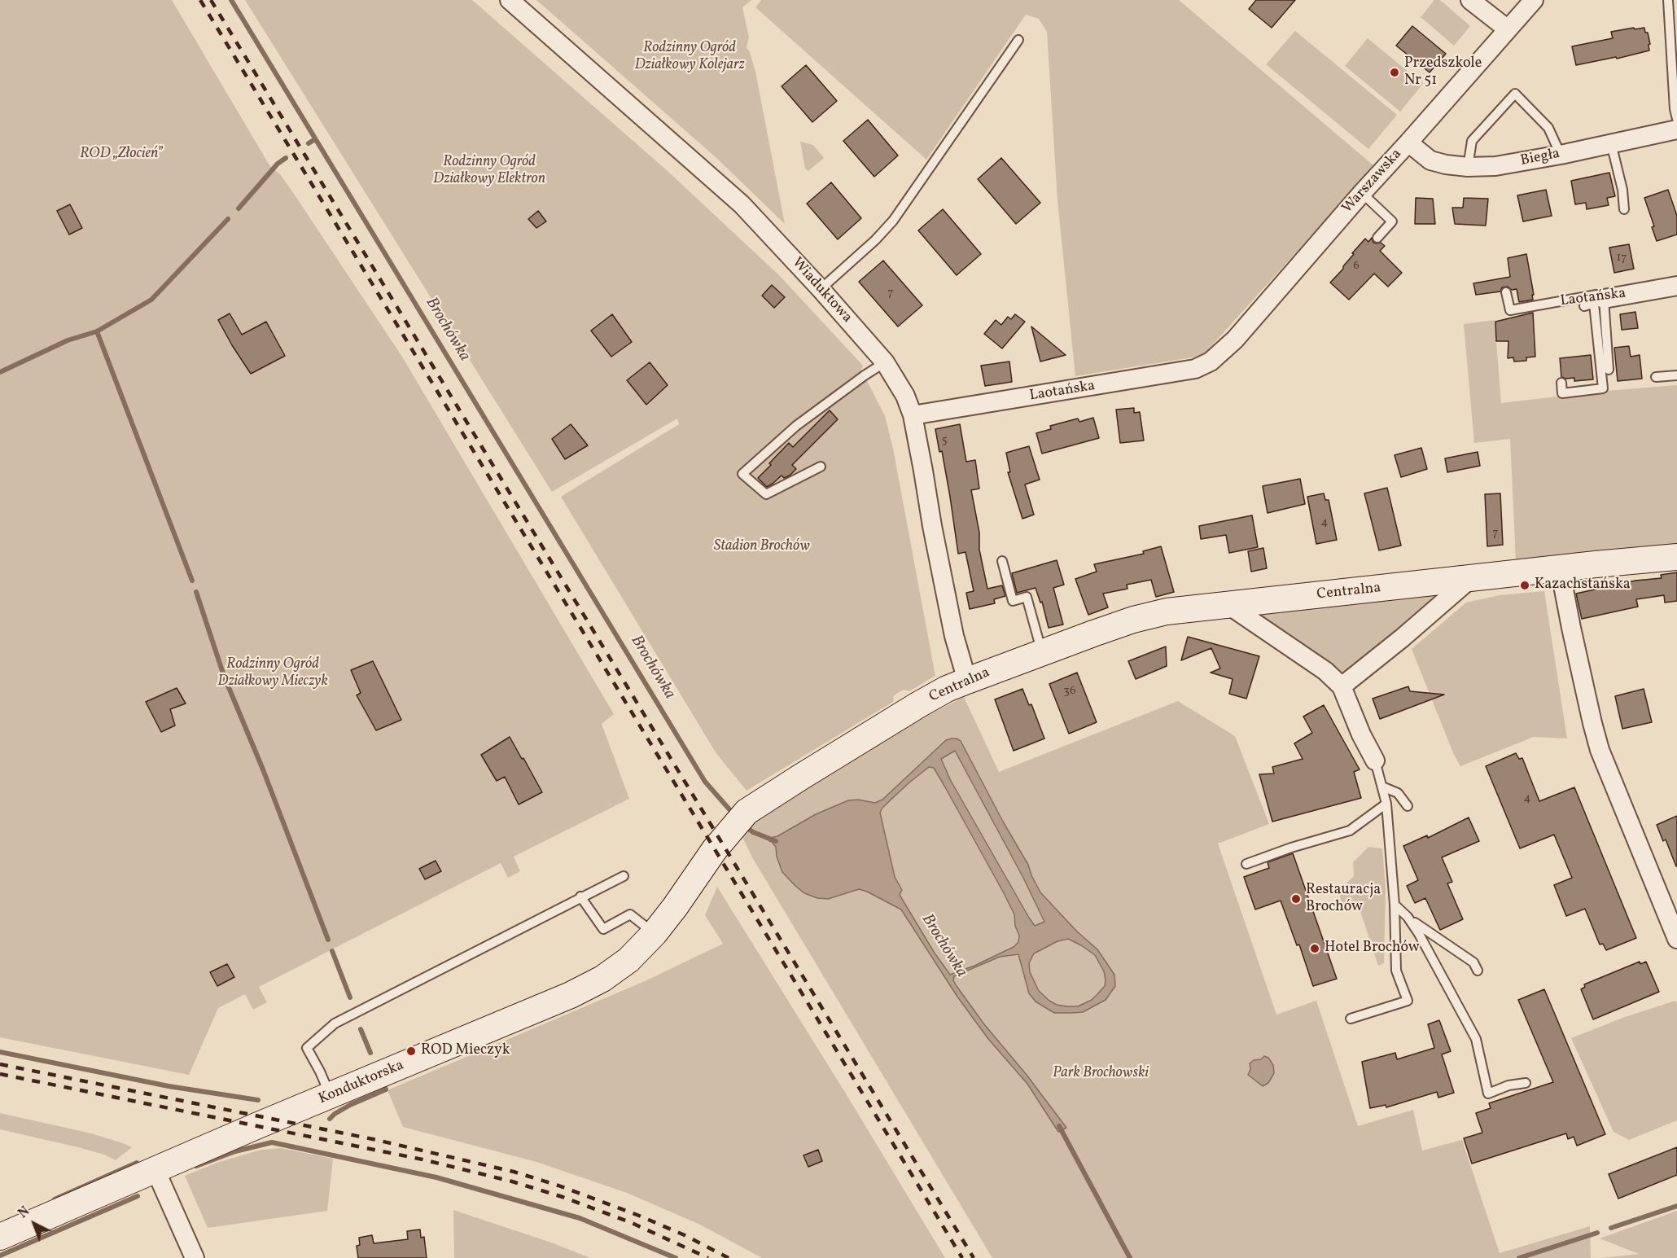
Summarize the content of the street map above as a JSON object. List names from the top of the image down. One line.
{"streets":{"street":["Biegła","Warszawska","Wiaduktowa","Laotańska","Centralna","Konduktorska"]},"crossings":[["Biegła","Warszawska"],["Warszawska","Laotańska"],["Wiaduktowa","Laotańska"],["Wiaduktowa","Centralna"],["Centralna","Konduktorska"]],"water":["Brochówka"],"parks":["Rodzinny Ogród Działkowy Kolejarz","ROD „Złocień”","Rodzinny Ogród Działkowy Elektron","Stadion Brochów","Rodzinny Ogród Działkowy Mieczyk","Park Brochowski"],"places":["Przedszkole Nr 51","Kazachstańska","Restauracja Brochów","Hotel Brochów","ROD Mieczyk"],"house_numbers":["17","6","7","5","4","7","36","4"],"north":"top left"}
